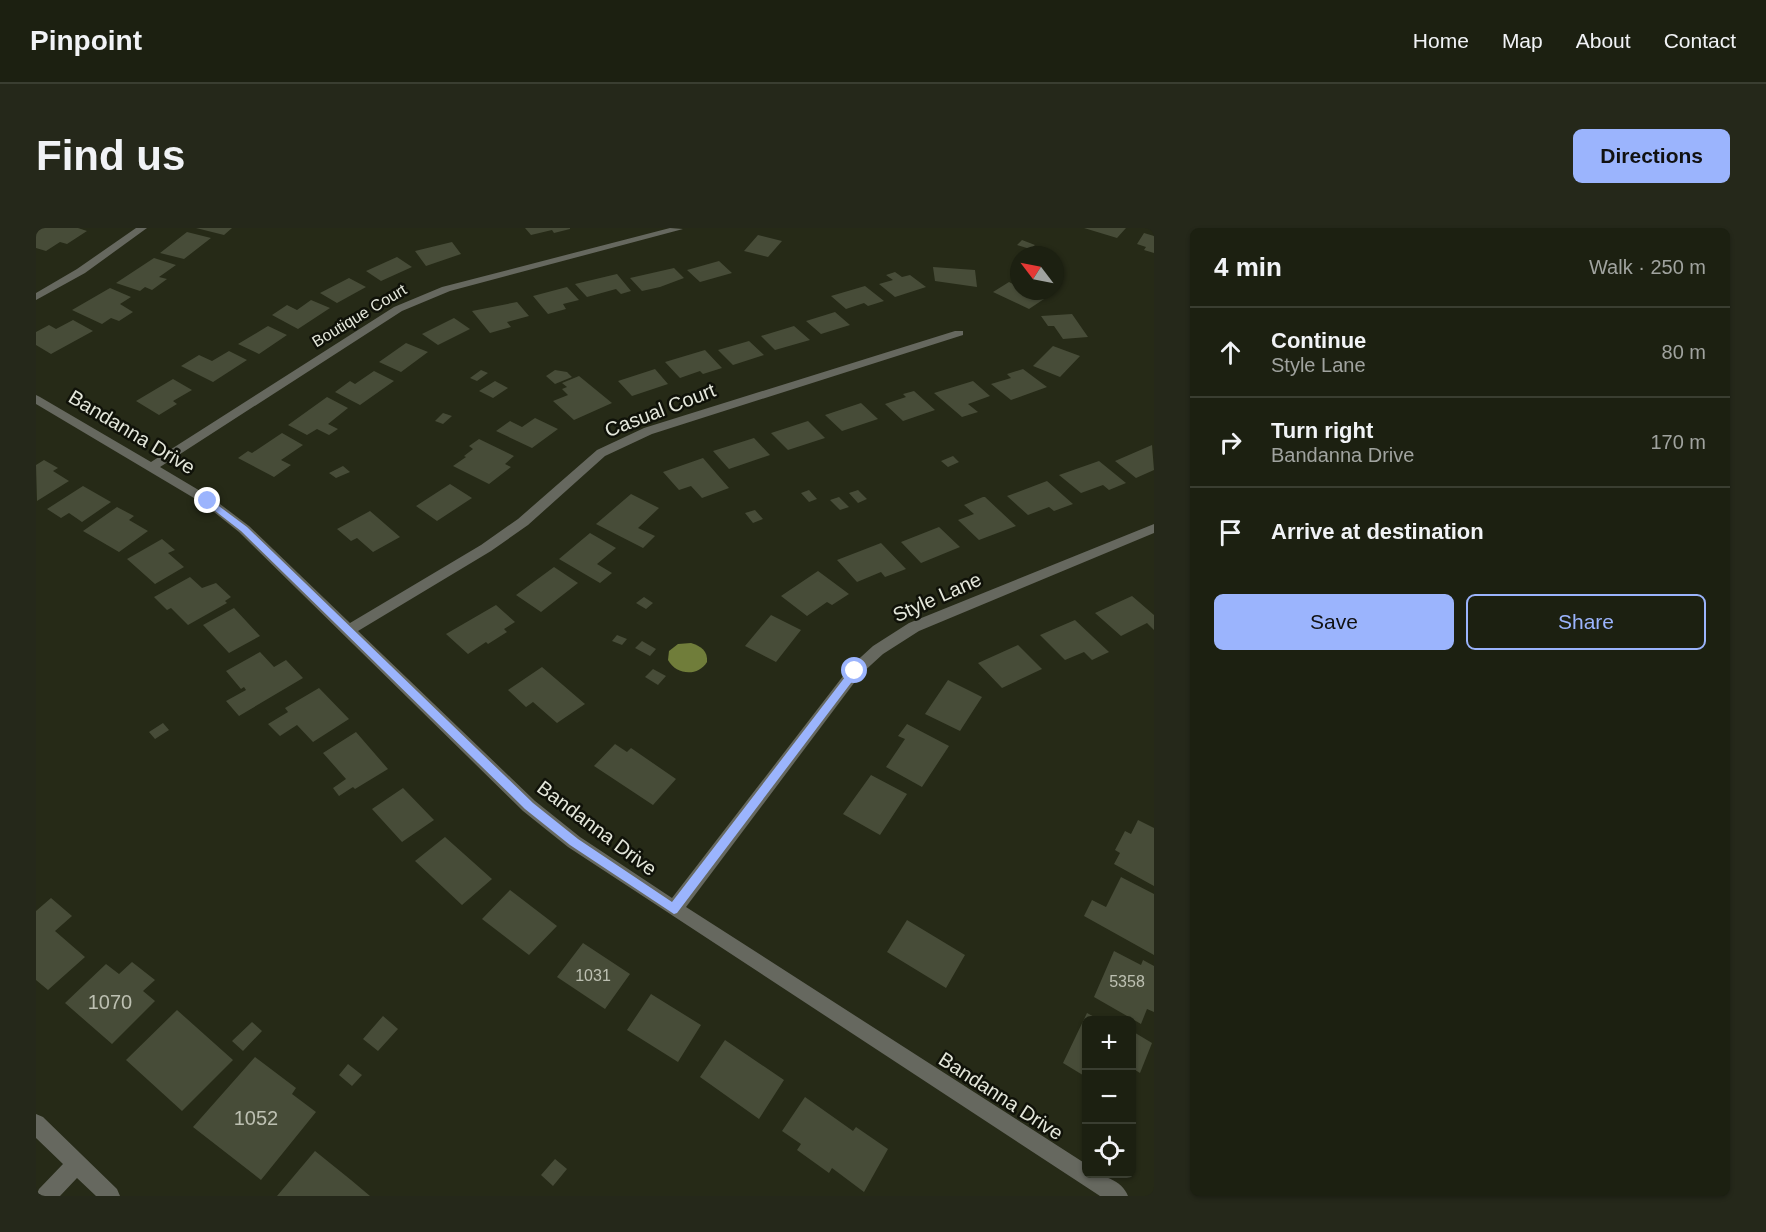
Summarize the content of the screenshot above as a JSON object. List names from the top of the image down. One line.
{"streets":{"street":["Boutique Court","Casual Court","Bandanna Drive","Style Lane"]},"crossings":[["Boutique Court","Bandanna Drive"],["Casual Court","Bandanna Drive"],["Bandanna Drive","Style Lane"]],"house_numbers":["1031","5358","1070","1052"],"north":"top left","page":{"header":"Pinpoint","nav":["Home","Map","About","Contact"],"buttons":["Directions",["Save","Share"]],"title":"Find us","heading":["4 min","Walk · 250 m"],"list":[["Continue","Style Lane","80 m"],["Turn right","Bandanna Drive","170 m"],"Arrive at destination"],"map_buttons":["+","−"]}}
